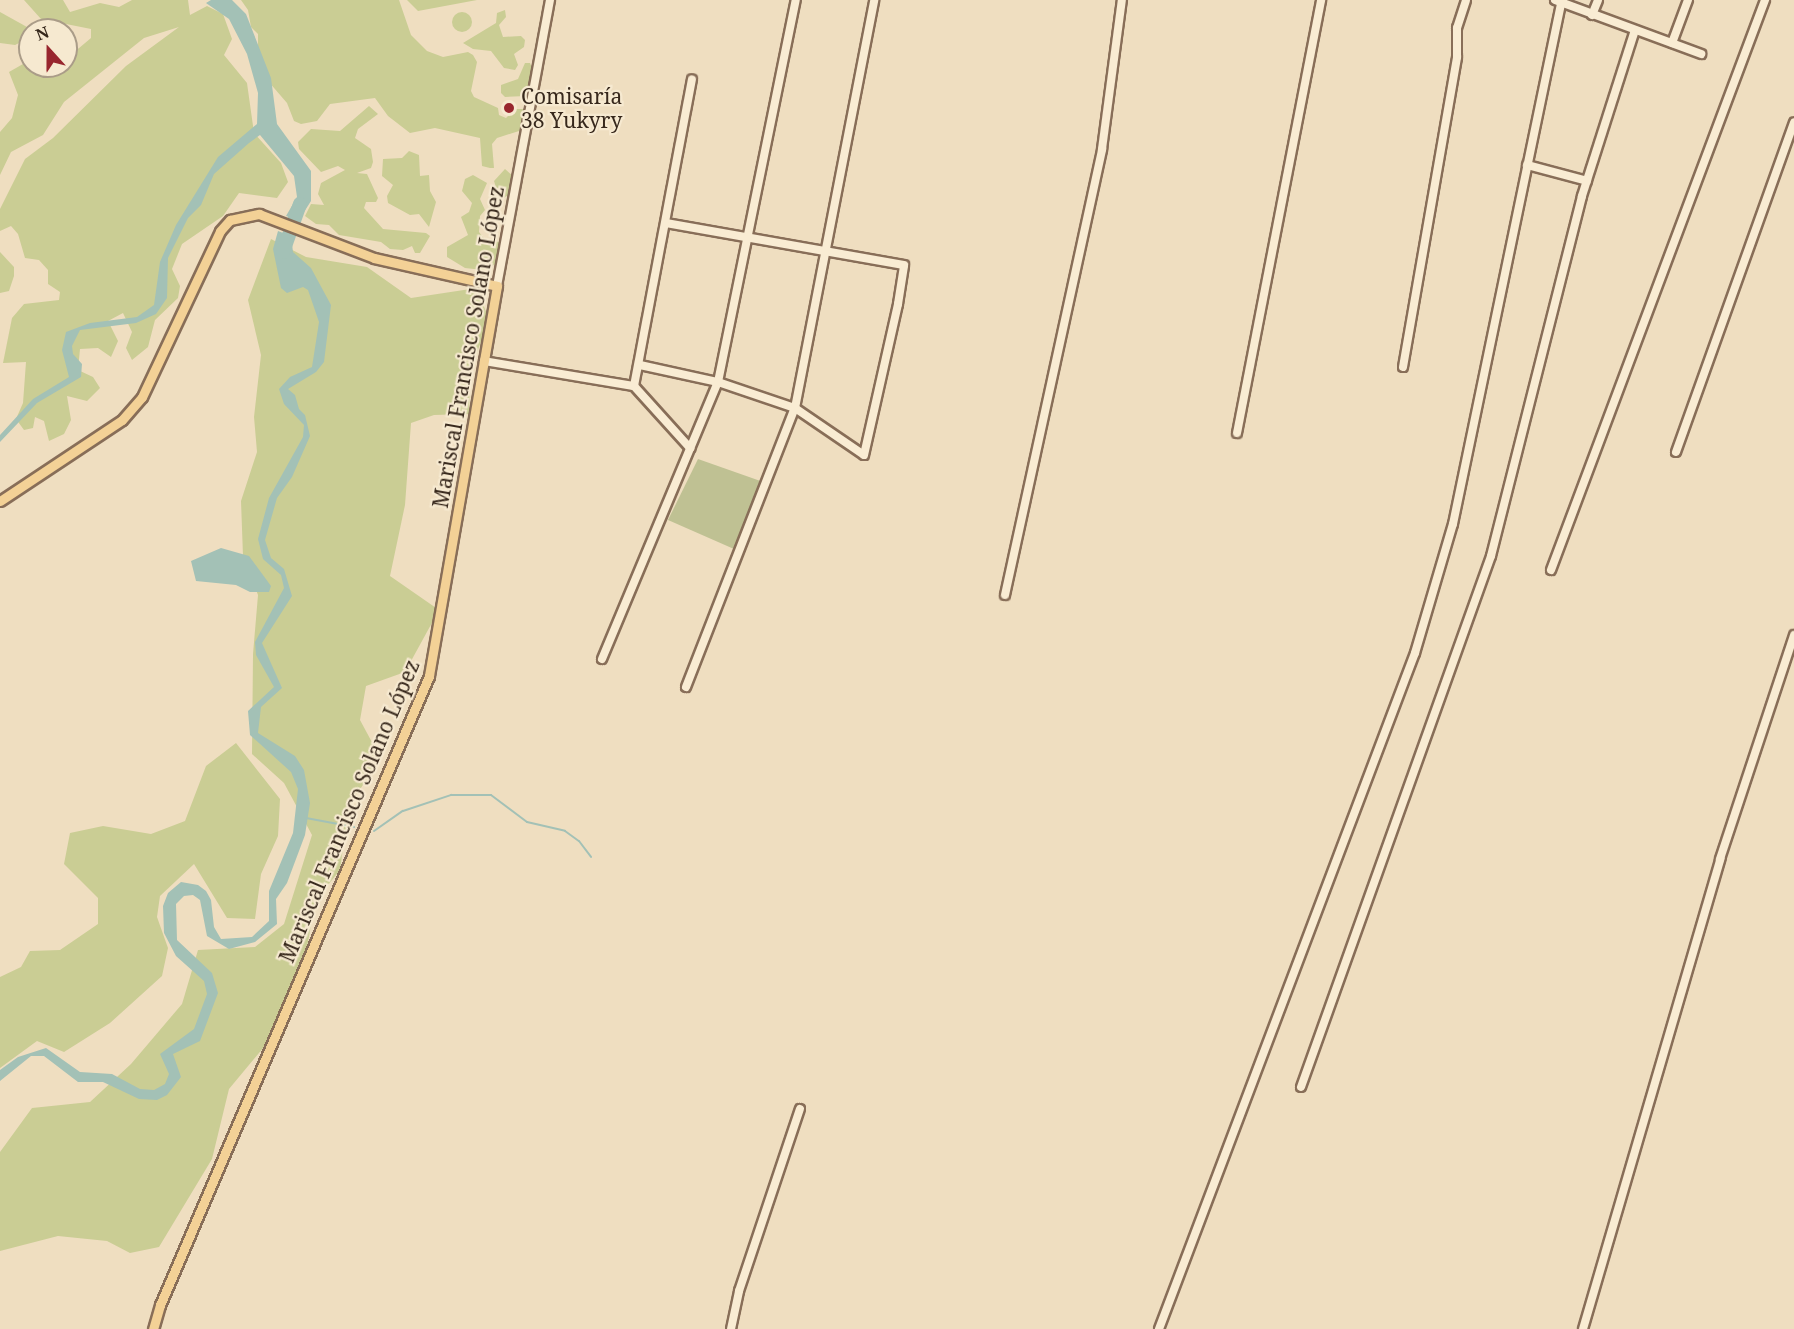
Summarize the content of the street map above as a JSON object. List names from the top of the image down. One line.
{"streets":{"main road":["Mariscal Francisco Solano López"]},"places":["Comisaría 38 Yukyry"],"north":"top"}
